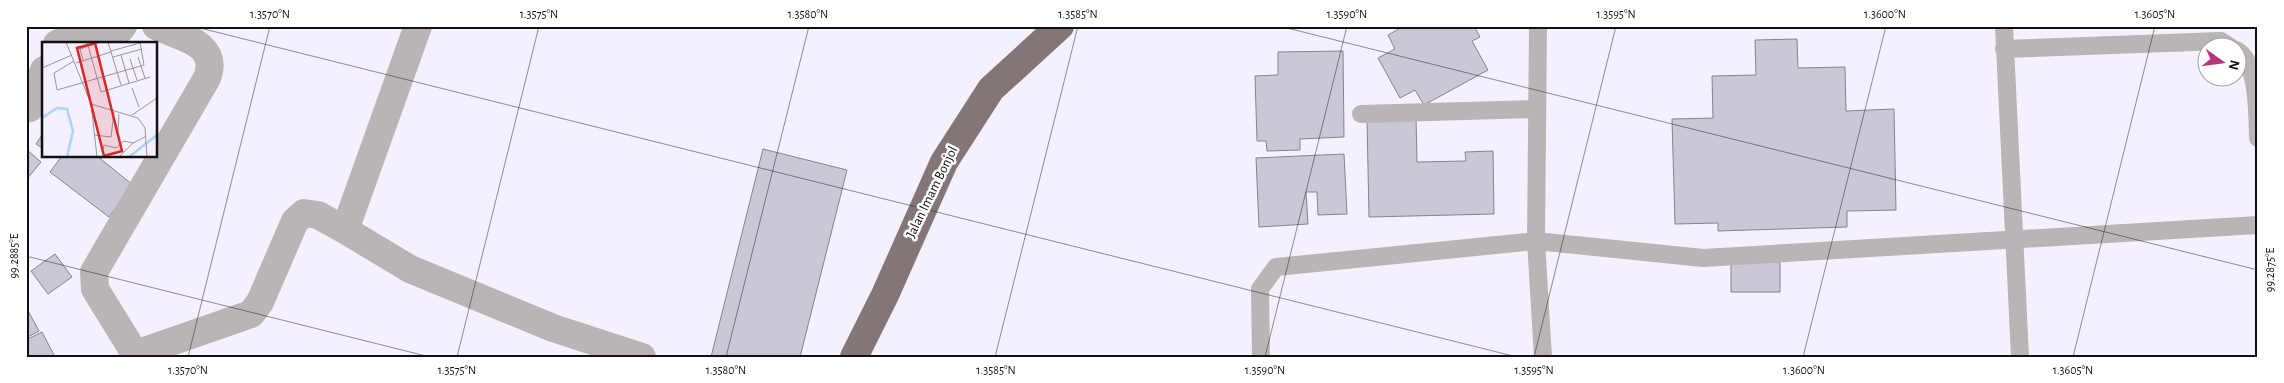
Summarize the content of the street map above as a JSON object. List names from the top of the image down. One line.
{"streets":{"highway":["Jalan Imam Bonjol"]},"north":"right","coordinates":["1.3570°N","1.3575°N","1.3580°N","1.3585°N","1.3590°N","1.3595°N","1.3600°N","1.3605°N","99.2885°E","99.2875°E"]}
